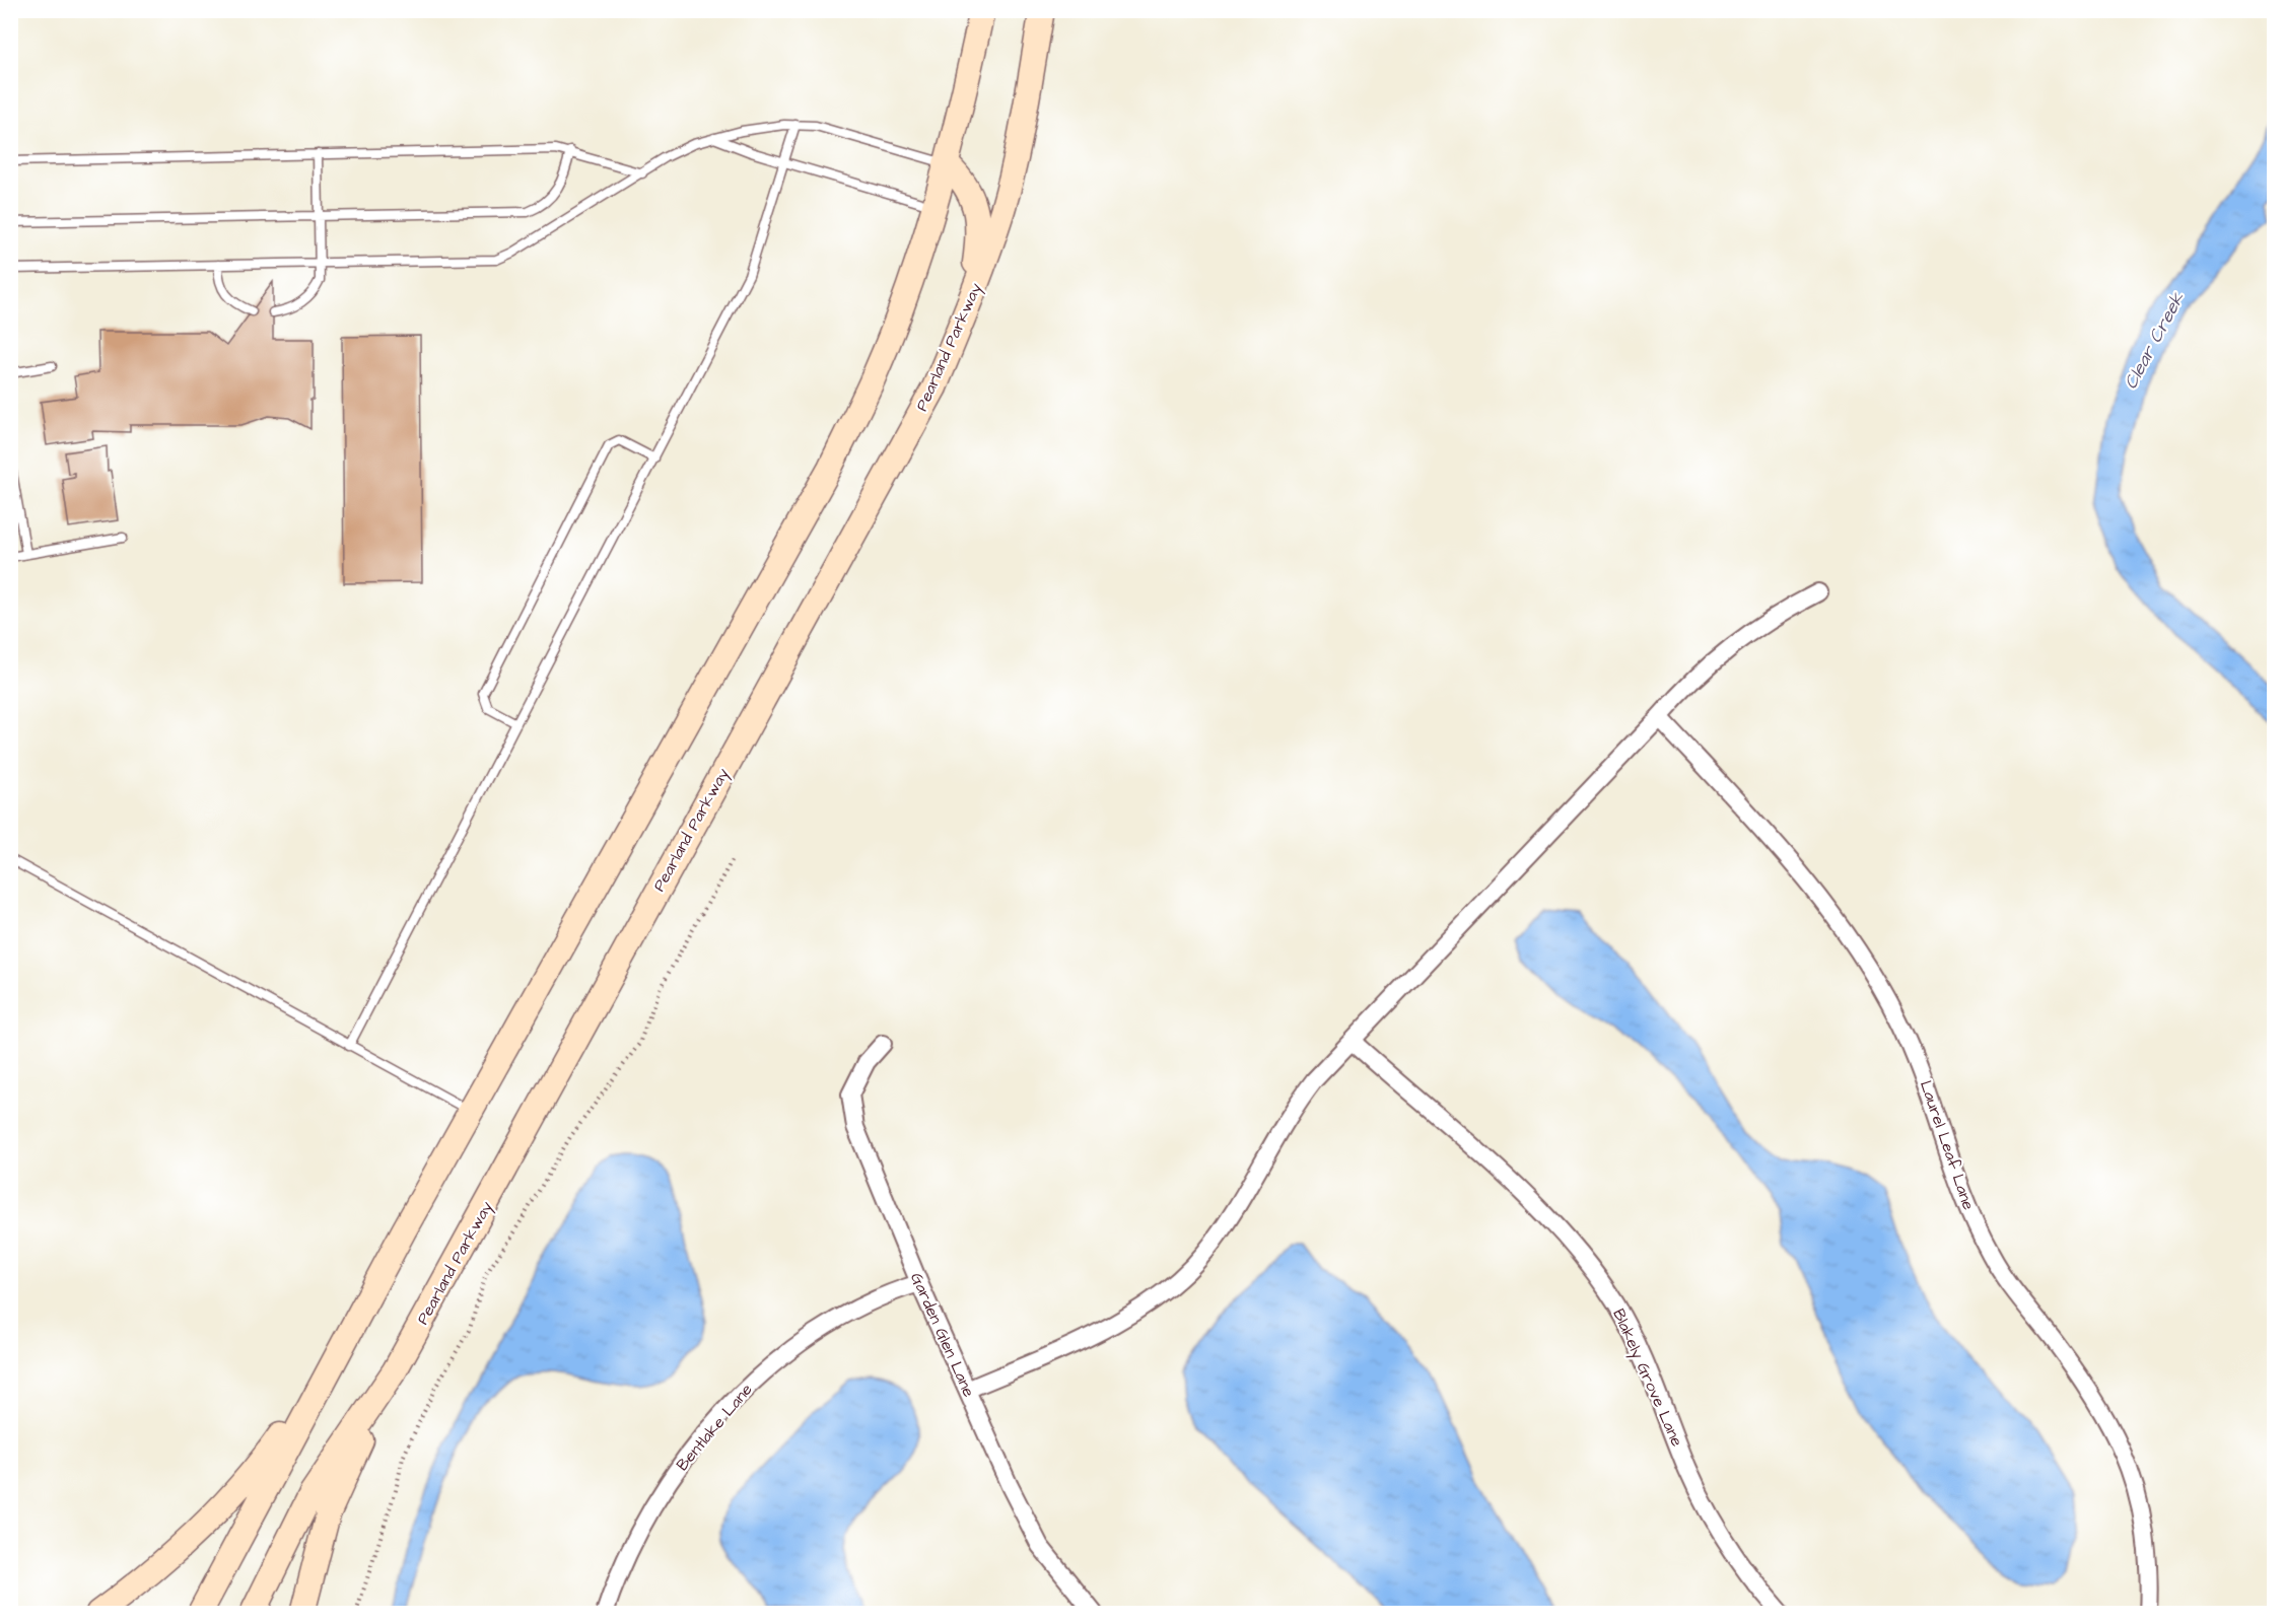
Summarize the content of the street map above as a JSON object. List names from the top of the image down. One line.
{"streets":{"main road":["Pearland Parkway"],"street":["Laurel Leaf Lane","Garden Glen Lane","Blakely Grove Lane","Bentlake Lane"]},"crossings":[["Garden Glen Lane","Bentlake Lane"]],"water":["Clear Creek"]}
